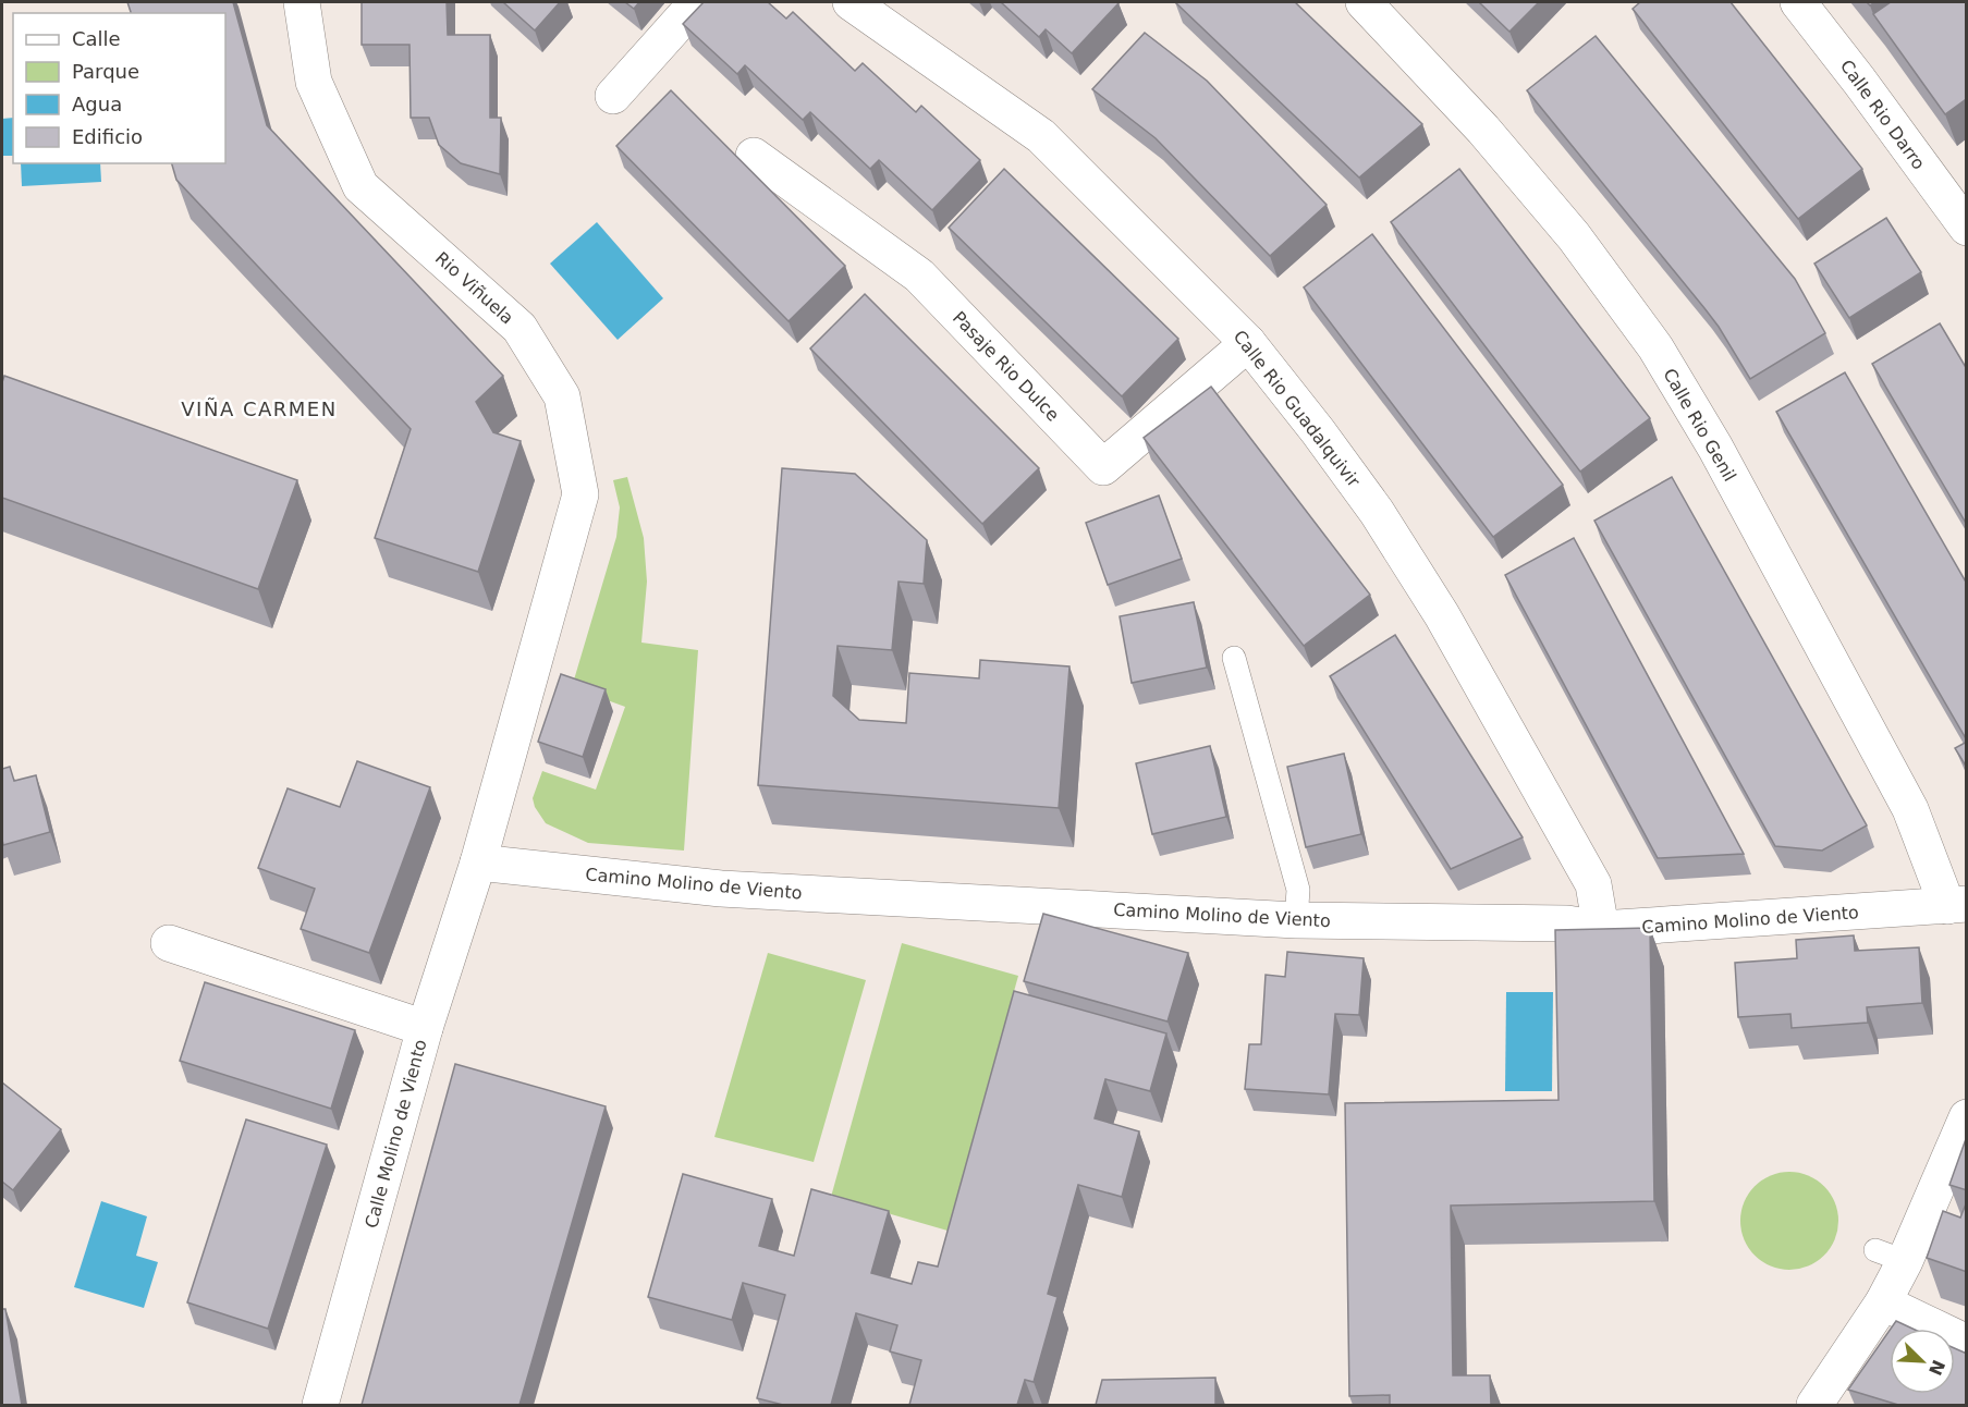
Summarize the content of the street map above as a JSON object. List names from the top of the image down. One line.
{"streets":{"street":["Calle Rio Darro","Rio Viñuela","Pasaje Rio Dulce","Calle Rio Guadalquivir","Calle Rio Genil","Camino Molino de Viento","Calle Molino de Viento"]},"crossings":[["Rio Viñuela","Camino Molino de Viento"],["Rio Viñuela","Calle Molino de Viento"],["Pasaje Rio Dulce","Calle Rio Guadalquivir"],["Calle Rio Guadalquivir","Camino Molino de Viento"],["Calle Rio Genil","Camino Molino de Viento"],["Camino Molino de Viento","Calle Molino de Viento"]],"districts":["VIÑA CARMEN"],"legend":["Calle","Parque","Agua","Edificio"],"north":"bottom right"}
